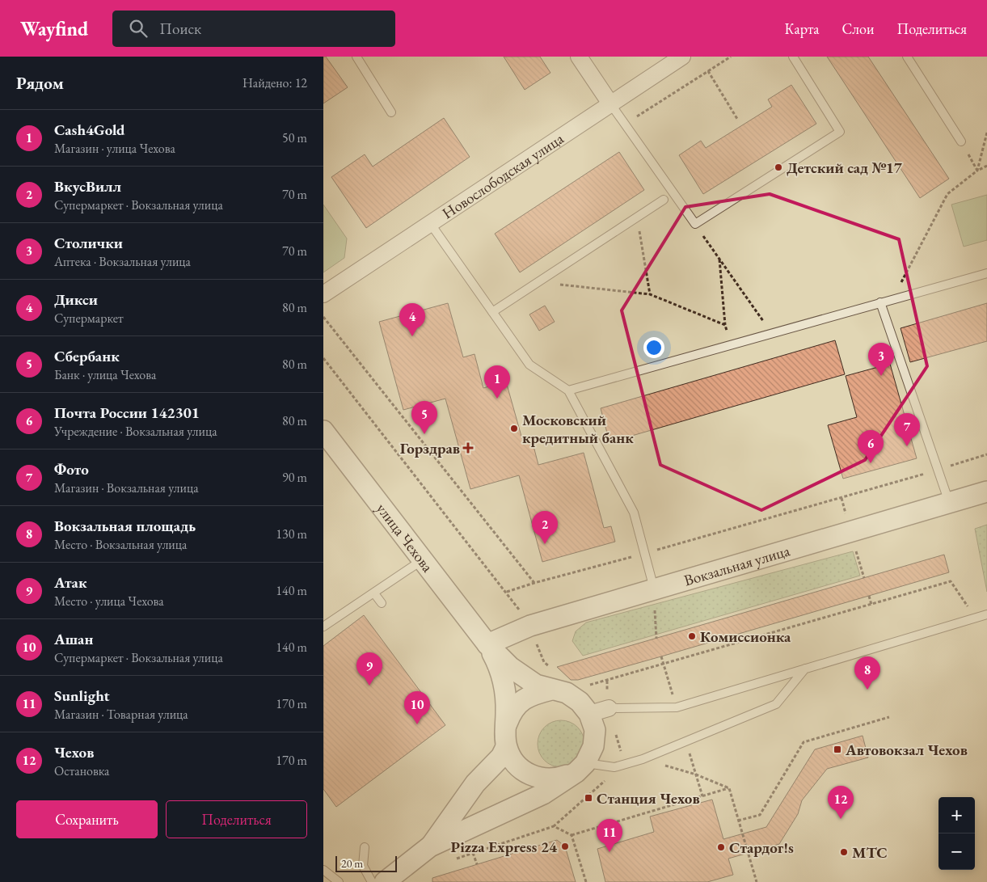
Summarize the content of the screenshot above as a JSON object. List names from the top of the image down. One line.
{"streets":{"street":["Новослободская улица","улица Чехова","Вокзальная улица"]},"crossings":[["улица Чехова","Вокзальная улица"]],"places":{"other":["Детский сад №17","Московский кредитный банк","Комиссионка","Pizza Express 24","Стардог!s","МТС"],"health":["Горздрав"],"transit":["Автовокзал Чехов","Станция Чехов"]},"scale_bar":"20 m","page":{"header":"Wayfind","search":"Поиск","nav":["Карта","Слои","Поделиться"],"heading":["Рядом","Найдено: 12"],"list":[{"mark":"1","name":"Cash4Gold","note":"Магазин · улица Чехова","value":"50 m"},{"mark":"2","name":"ВкусВилл","note":"Супермаркет · Вокзальная улица","value":"70 m"},{"mark":"3","name":"Столички","note":"Аптека · Вокзальная улица","value":"70 m"},{"mark":"4","name":"Дикси","note":"Супермаркет","value":"80 m"},{"mark":"5","name":"Сбербанк","note":"Банк · улица Чехова","value":"80 m"},{"mark":"6","name":"Почта России 142301","note":"Учреждение · Вокзальная улица","value":"80 m"},{"mark":"7","name":"Фото","note":"Магазин · Вокзальная улица","value":"90 m"},{"mark":"8","name":"Вокзальная площадь","note":"Место · Вокзальная улица","value":"130 m"},{"mark":"9","name":"Атак","note":"Место · улица Чехова","value":"140 m"},{"mark":"10","name":"Ашан","note":"Супермаркет · Вокзальная улица","value":"140 m"},{"mark":"11","name":"Sunlight","note":"Магазин · Товарная улица","value":"170 m"},{"mark":"12","name":"Чехов","note":"Остановка","value":"170 m"}],"pins":["4","3","1","5","7","6","2","9","8","10","12","11"],"buttons":["Сохранить","Поделиться"],"map_buttons":["+","−"],"scale":"20 m"}}
